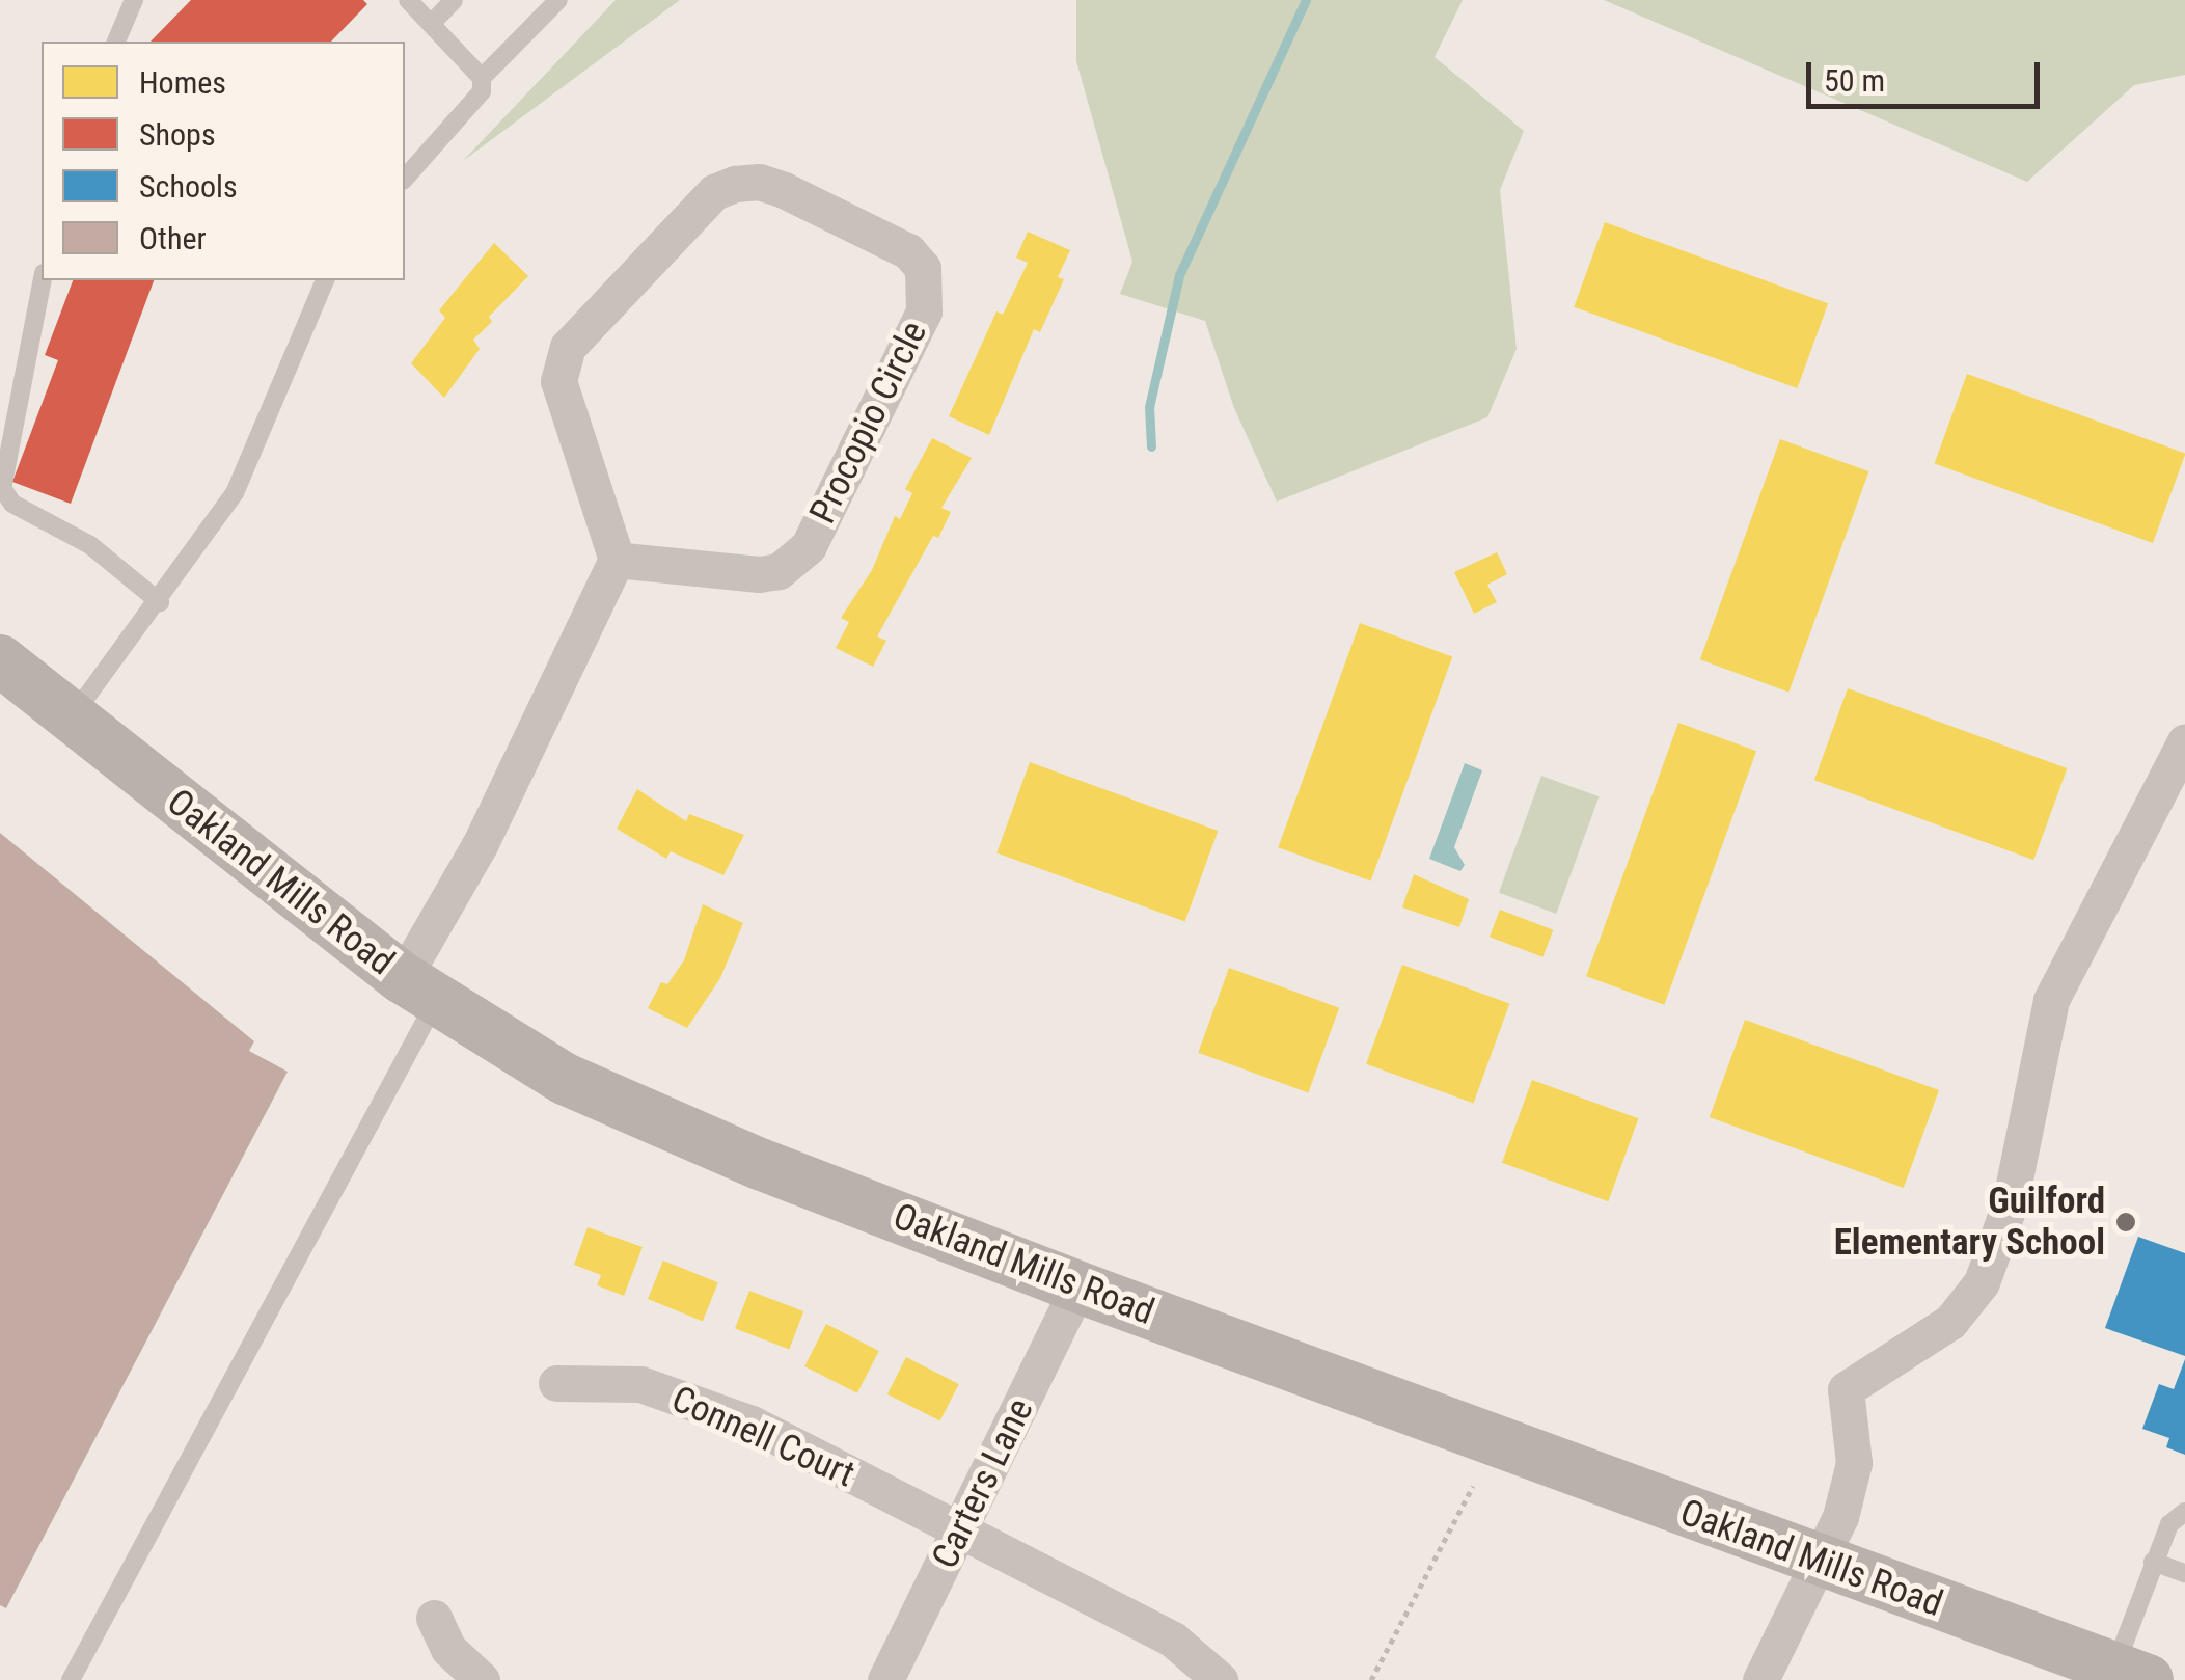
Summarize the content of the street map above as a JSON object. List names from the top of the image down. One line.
{"streets":{"street":["Procopio Circle","Oakland Mills Road","Connell Court","Carters Lane"]},"crossings":[["Oakland Mills Road","Carters Lane"],["Connell Court","Carters Lane"]],"places":["Guilford Elementary School"],"legend":["Homes","Shops","Schools","Other"],"scale_bar":"50 m"}
